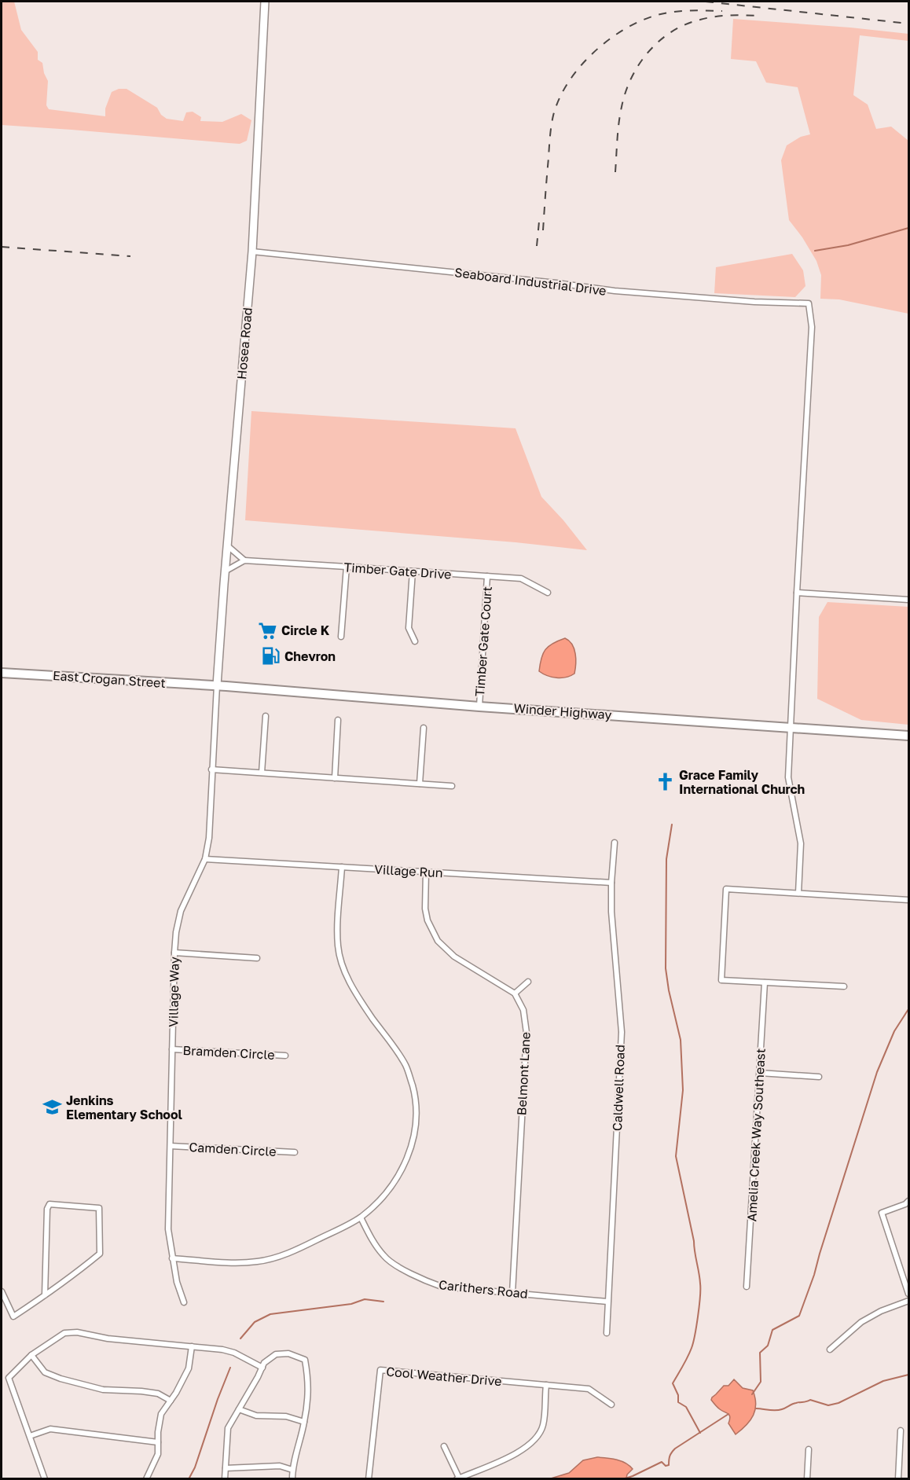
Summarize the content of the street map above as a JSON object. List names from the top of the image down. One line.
{"streets":{"main road":["East Crogan Street","Winder Highway"],"street":["Seaboard Industrial Drive","Hosea Road","Timber Gate Drive","Timber Gate Court","Village Run","Village Way","Bramden Circle","Belmont Lane","Caldwell Road","Amelia Creek Way Southeast","Camden Circle","Carithers Road","Cool Weather Drive"]},"crossings":[["Seaboard Industrial Drive","Hosea Road"],["Hosea Road","East Crogan Street"],["Hosea Road","Winder Highway"],["Hosea Road","Village Way"],["Timber Gate Drive","Timber Gate Court"],["Timber Gate Court","Winder Highway"],["East Crogan Street","Winder Highway"],["East Crogan Street","Village Way"],["Winder Highway","Village Way"],["Village Run","Village Way"],["Village Run","Caldwell Road"],["Village Way","Bramden Circle"],["Village Way","Camden Circle"],["Belmont Lane","Carithers Road"],["Caldwell Road","Carithers Road"]],"places":{"supermarket":["Circle K"],"fuel station":["Chevron"],"church":["Grace Family International Church"],"school or university":["Jenkins Elementary School"]}}
